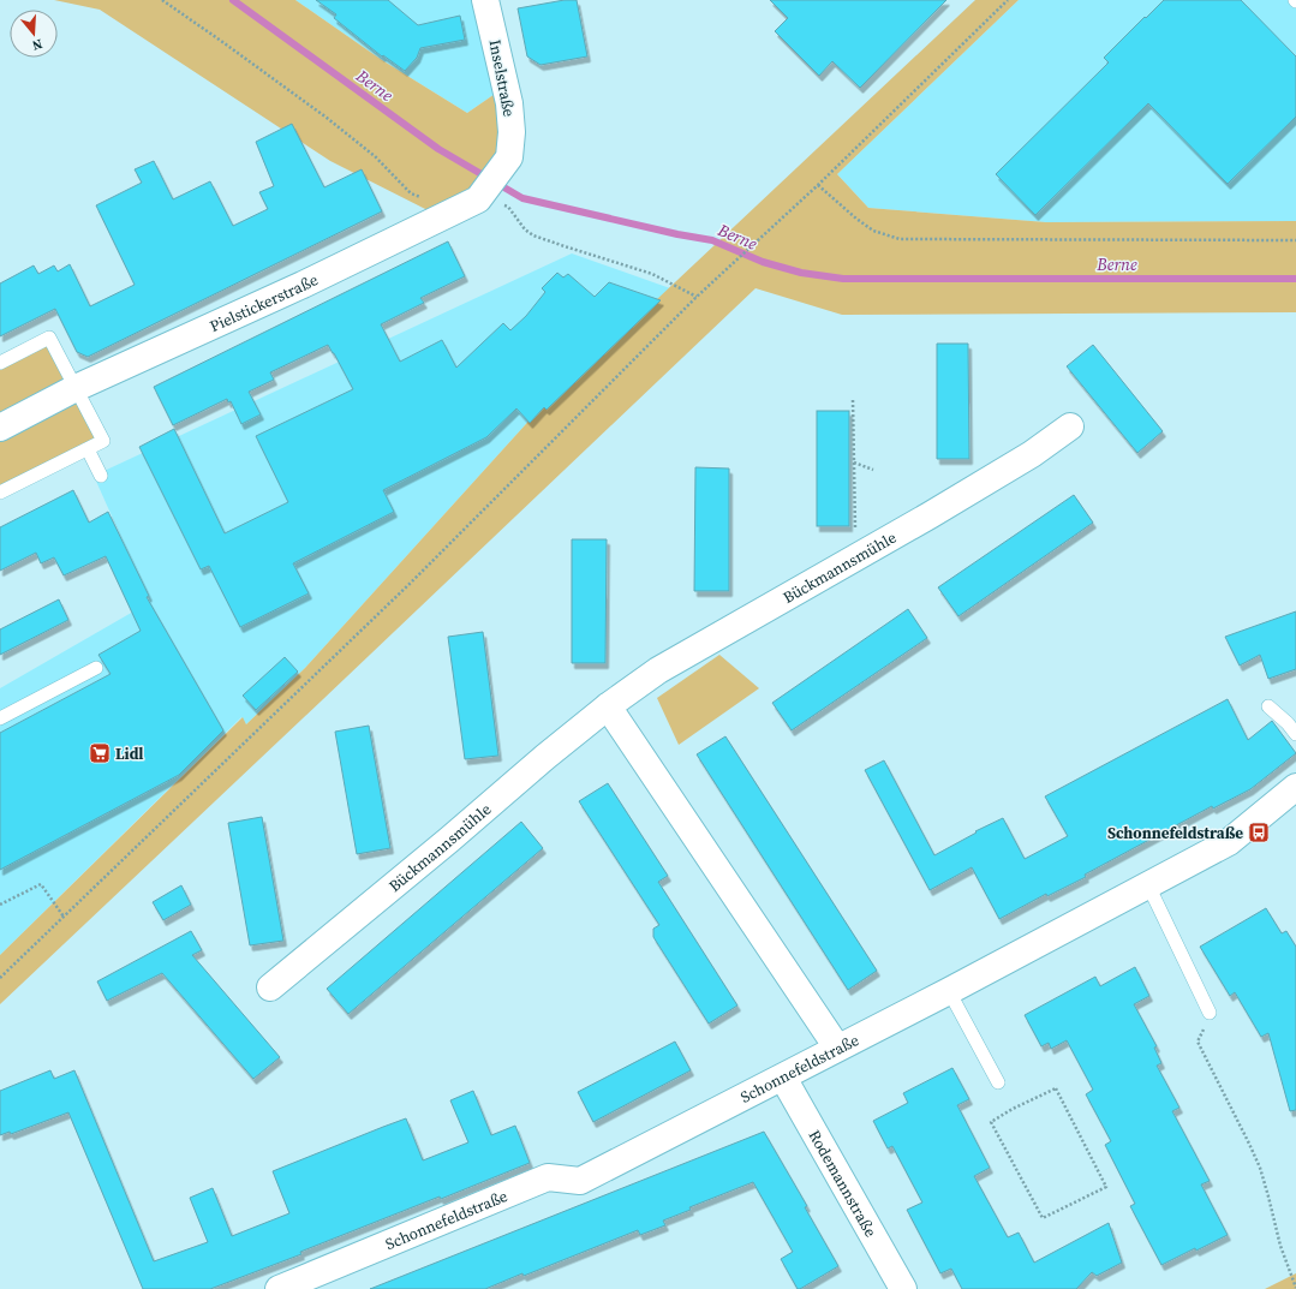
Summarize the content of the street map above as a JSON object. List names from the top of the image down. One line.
{"streets":{"street":["Inselstraße","Pielstickerstraße","Bückmannsmühle","Schonnefeldstraße","Rodemannstraße"]},"crossings":[["Inselstraße","Pielstickerstraße"],["Schonnefeldstraße","Rodemannstraße"]],"water":["Berne"],"places":{"supermarket":["Lidl"],"bus stop":["Schonnefeldstraße"]},"north":"bottom"}
